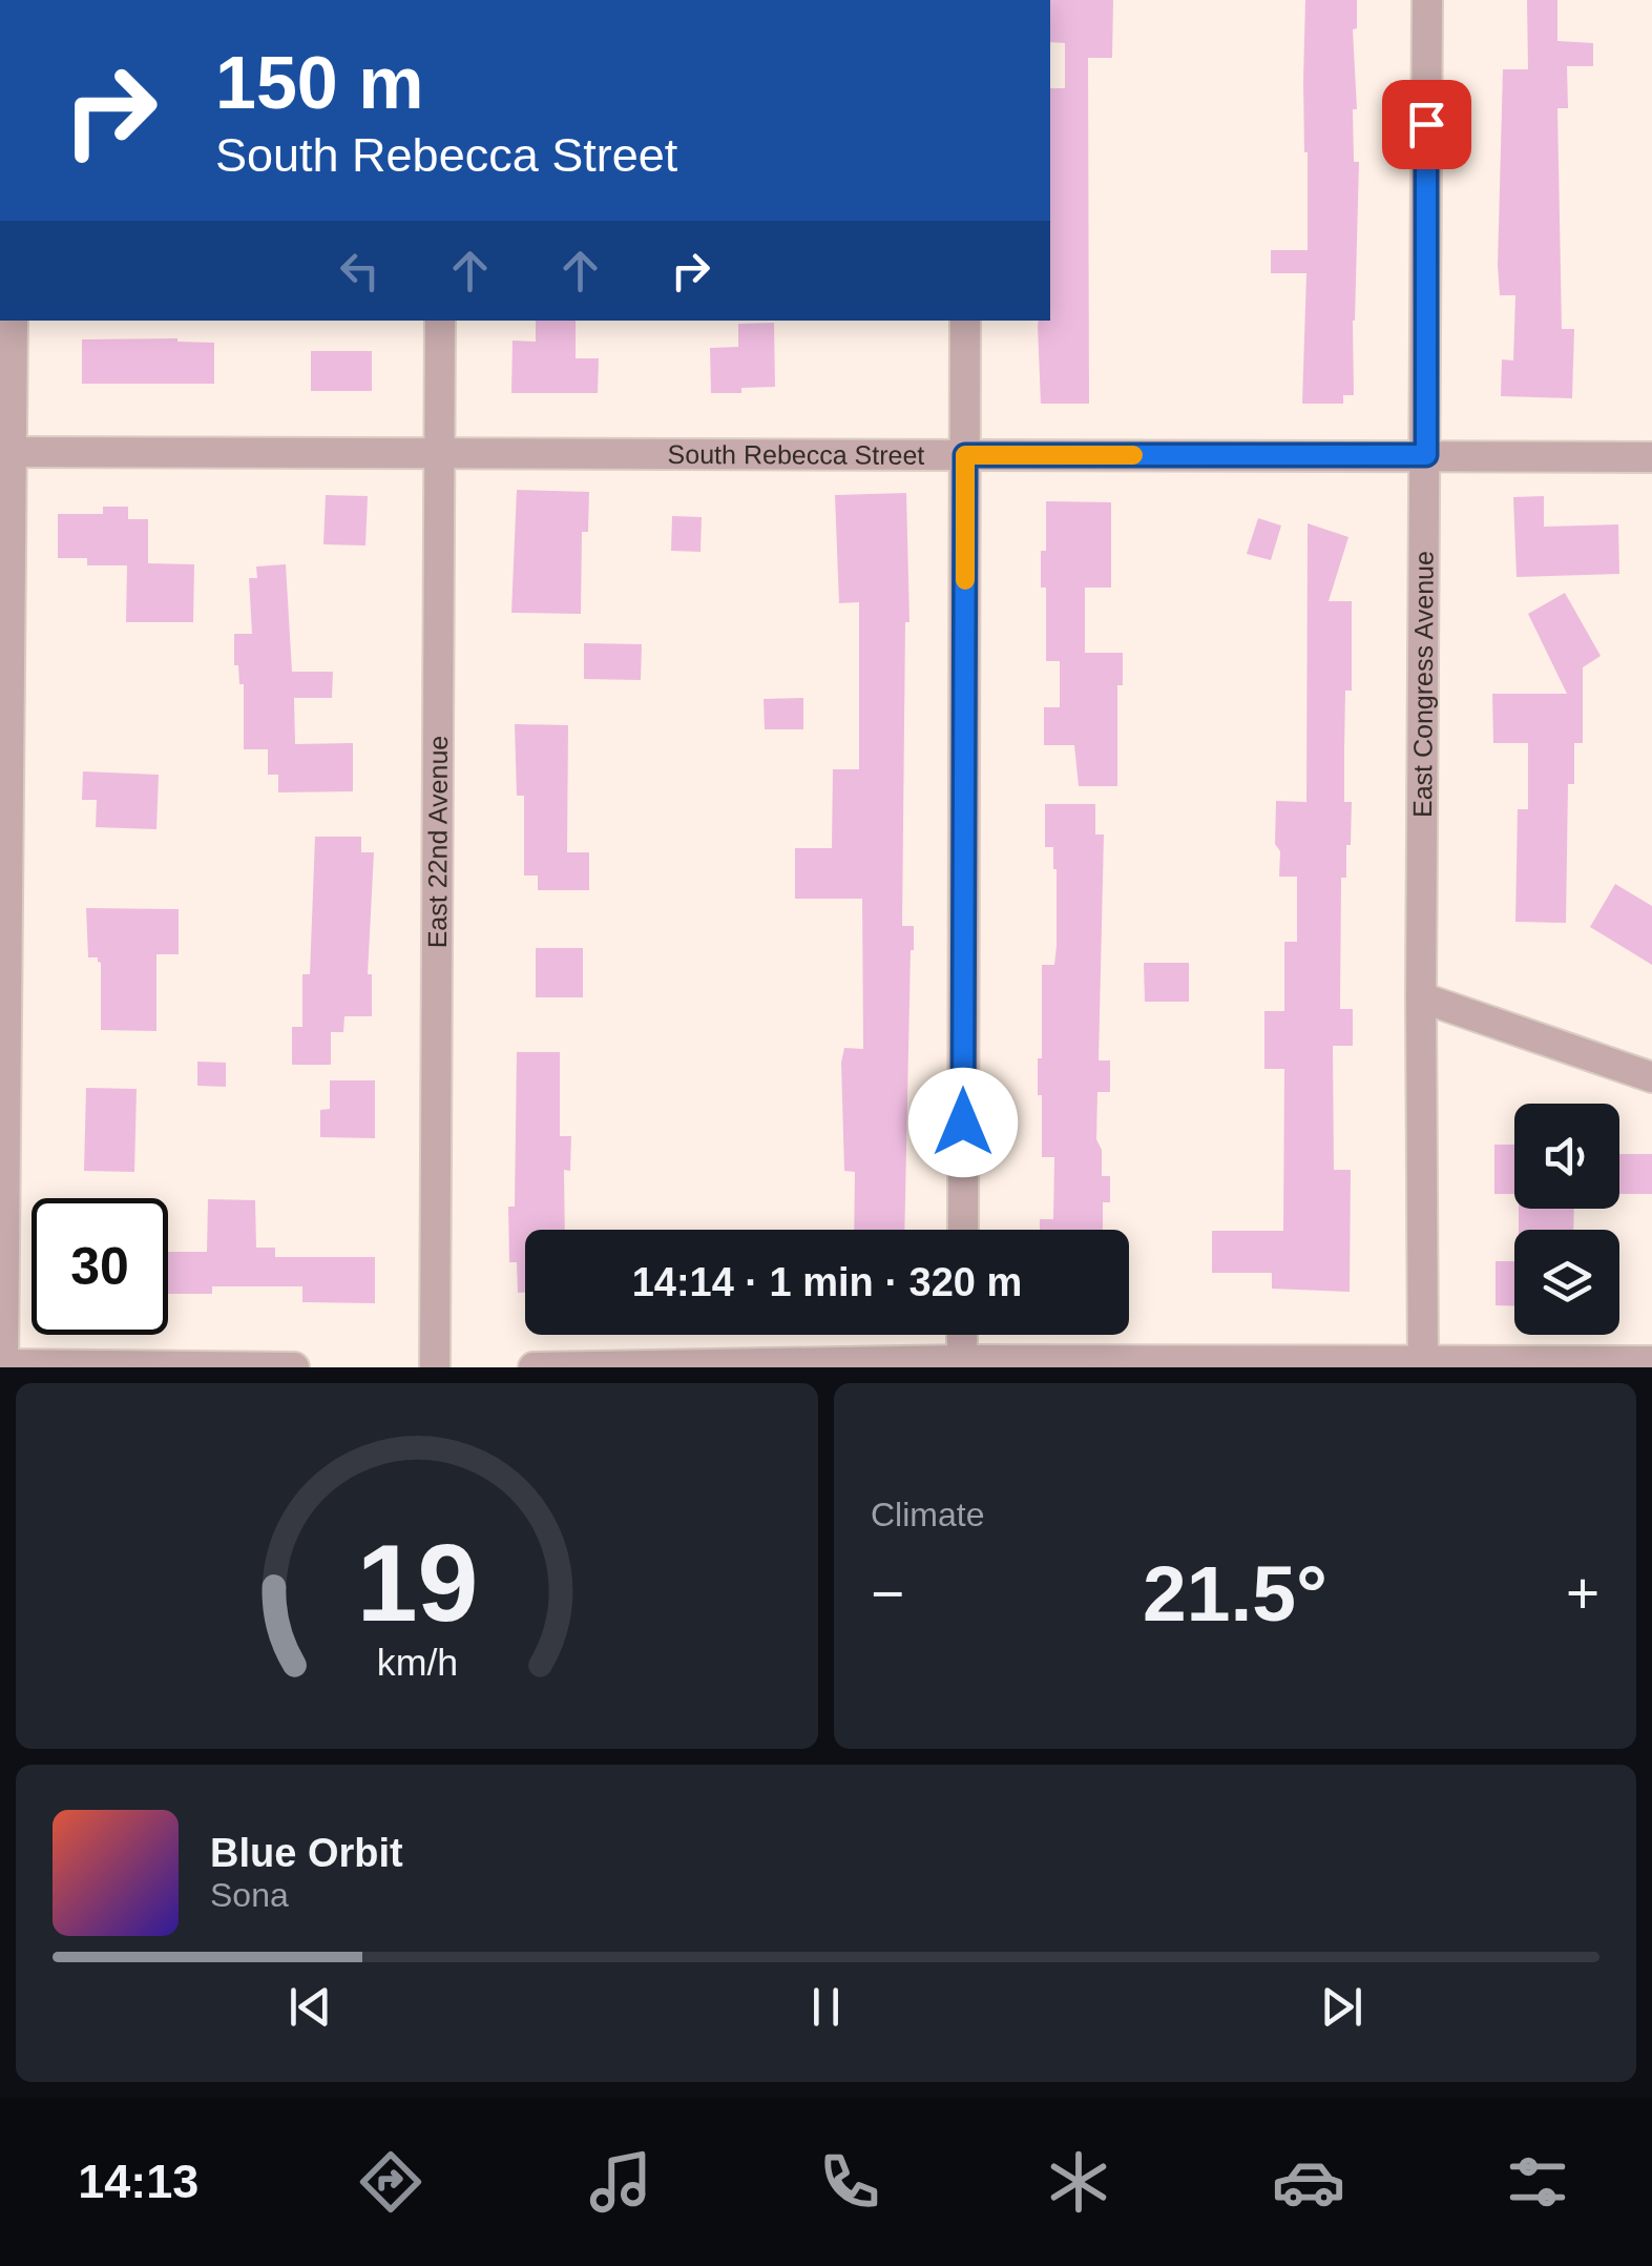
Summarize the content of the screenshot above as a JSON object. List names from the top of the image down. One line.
{"streets":{"street":["South Rebecca Street","East Congress Avenue","East 22nd Avenue"]},"crossings":[["South Rebecca Street","East Congress Avenue"],["South Rebecca Street","East 22nd Avenue"]],"page":{"turn":["150 m","South Rebecca Street"],"limit":"30","trip":"14:14 · 1 min · 320 m","tile":"Climate","heat":["−","21.5°","+"],"song":["Blue Orbit","Sona"],"tabs":"14:13","gauge":["19","km/h"]}}
